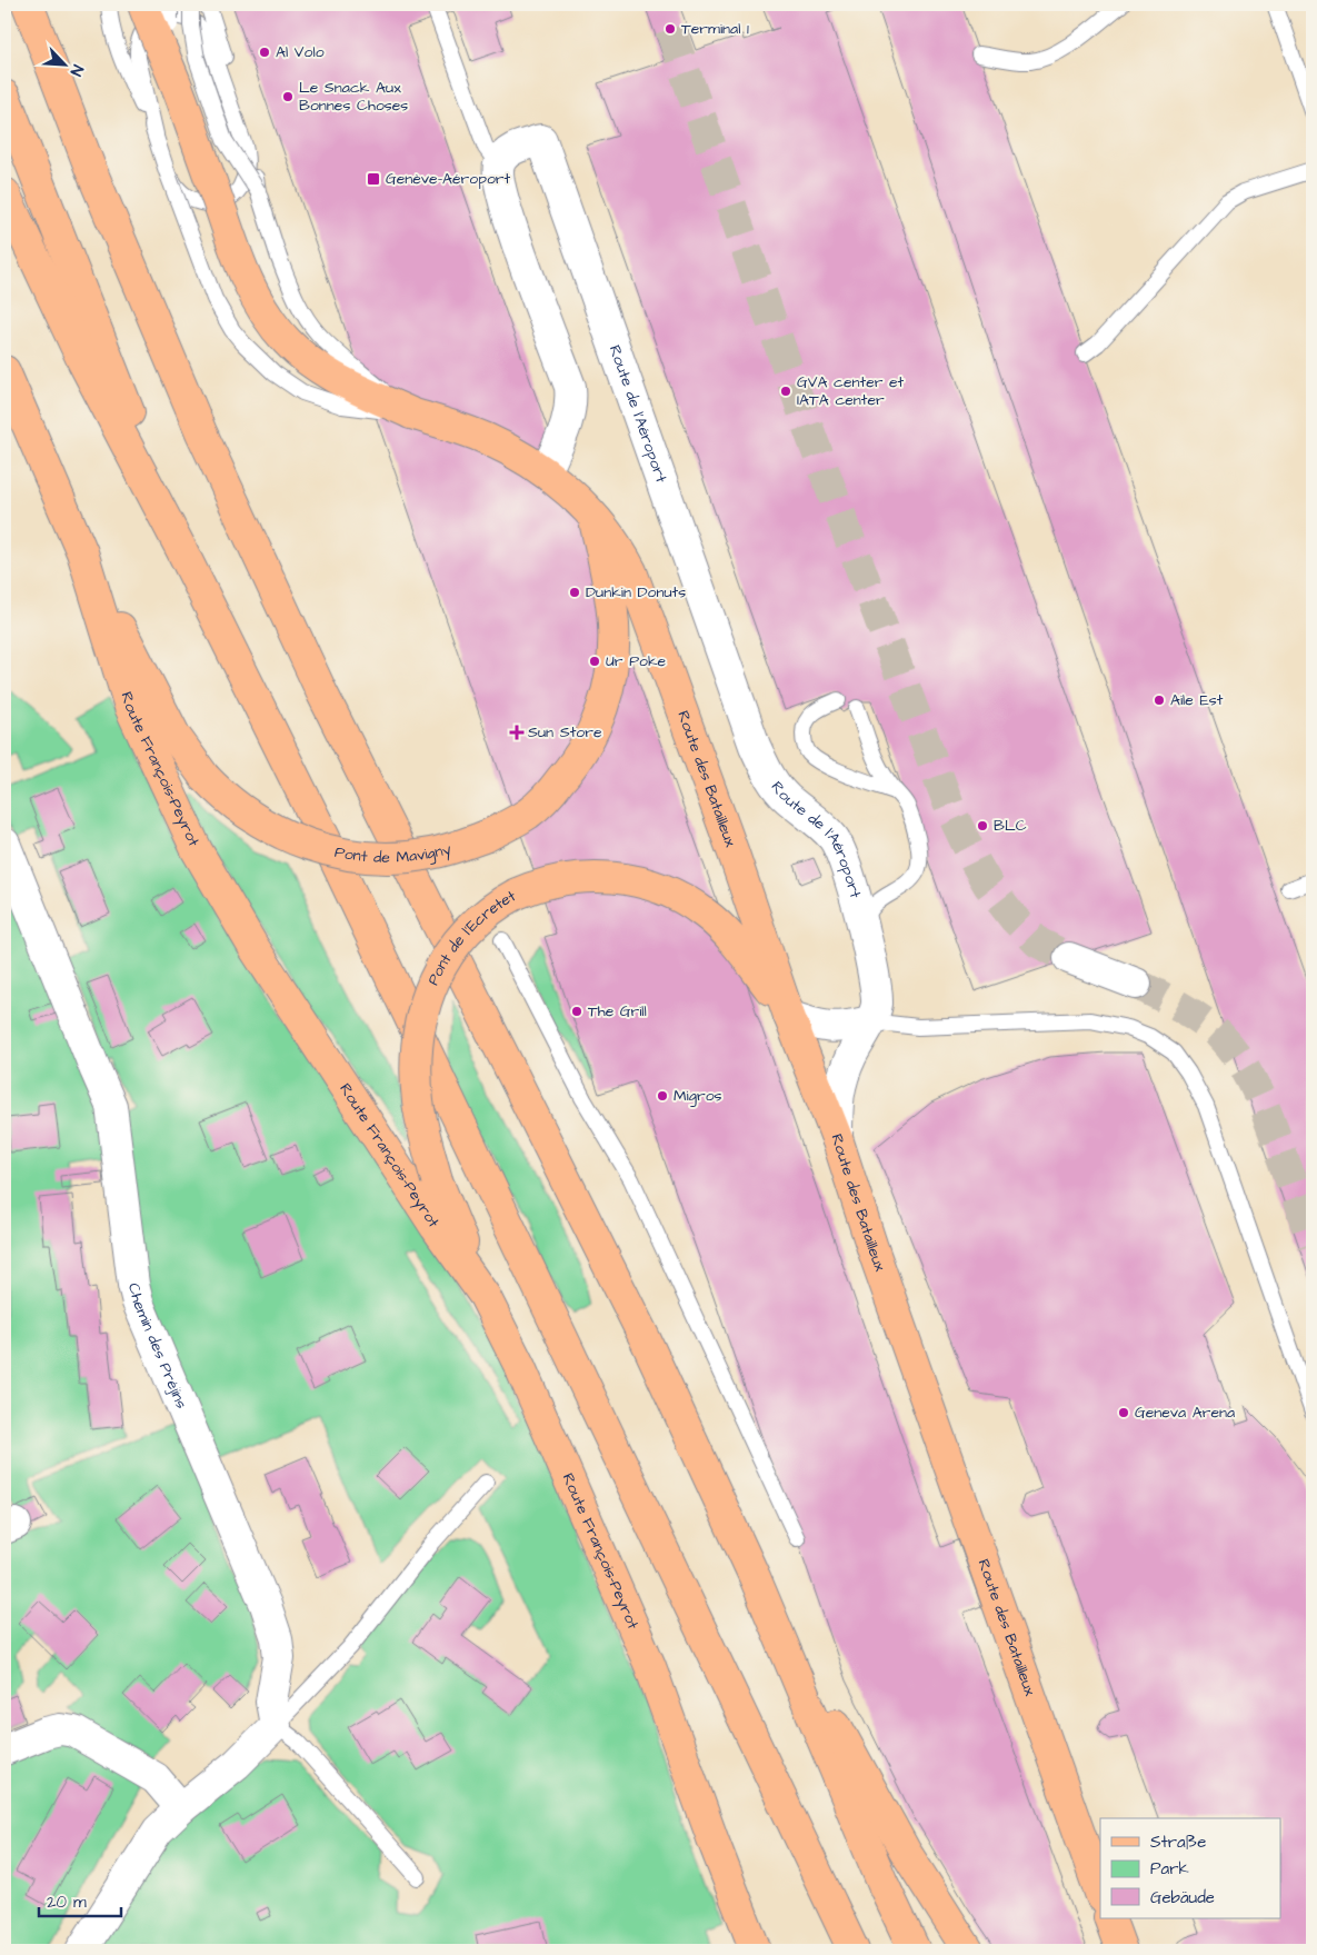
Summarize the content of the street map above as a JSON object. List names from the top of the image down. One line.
{"streets":{"main road":["Route François-Peyrot","Route des Batailleux","Pont de Mavigny","Pont de l'Ecretet"],"street":["Route de l'Aéroport","Chemin des Préjins"]},"crossings":[["Route de l'Aéroport","Route des Batailleux"],["Route François-Peyrot","Pont de Mavigny"],["Route François-Peyrot","Pont de l'Ecretet"],["Route des Batailleux","Pont de Mavigny"],["Route des Batailleux","Pont de l'Ecretet"]],"places":{"other":["Terminal 1","Al Volo","Le Snack Aux Bonnes Choses","GVA center et IATA center","Dunkin Donuts","Ur Poke","Aile Est","BLC","The Grill","Migros","Geneva Arena"],"transit":["Genève-Aéroport"],"health":["Sun Store"]},"legend":["Straße","Park","Gebäude"],"scale_bar":"20 m","north":"bottom right"}
